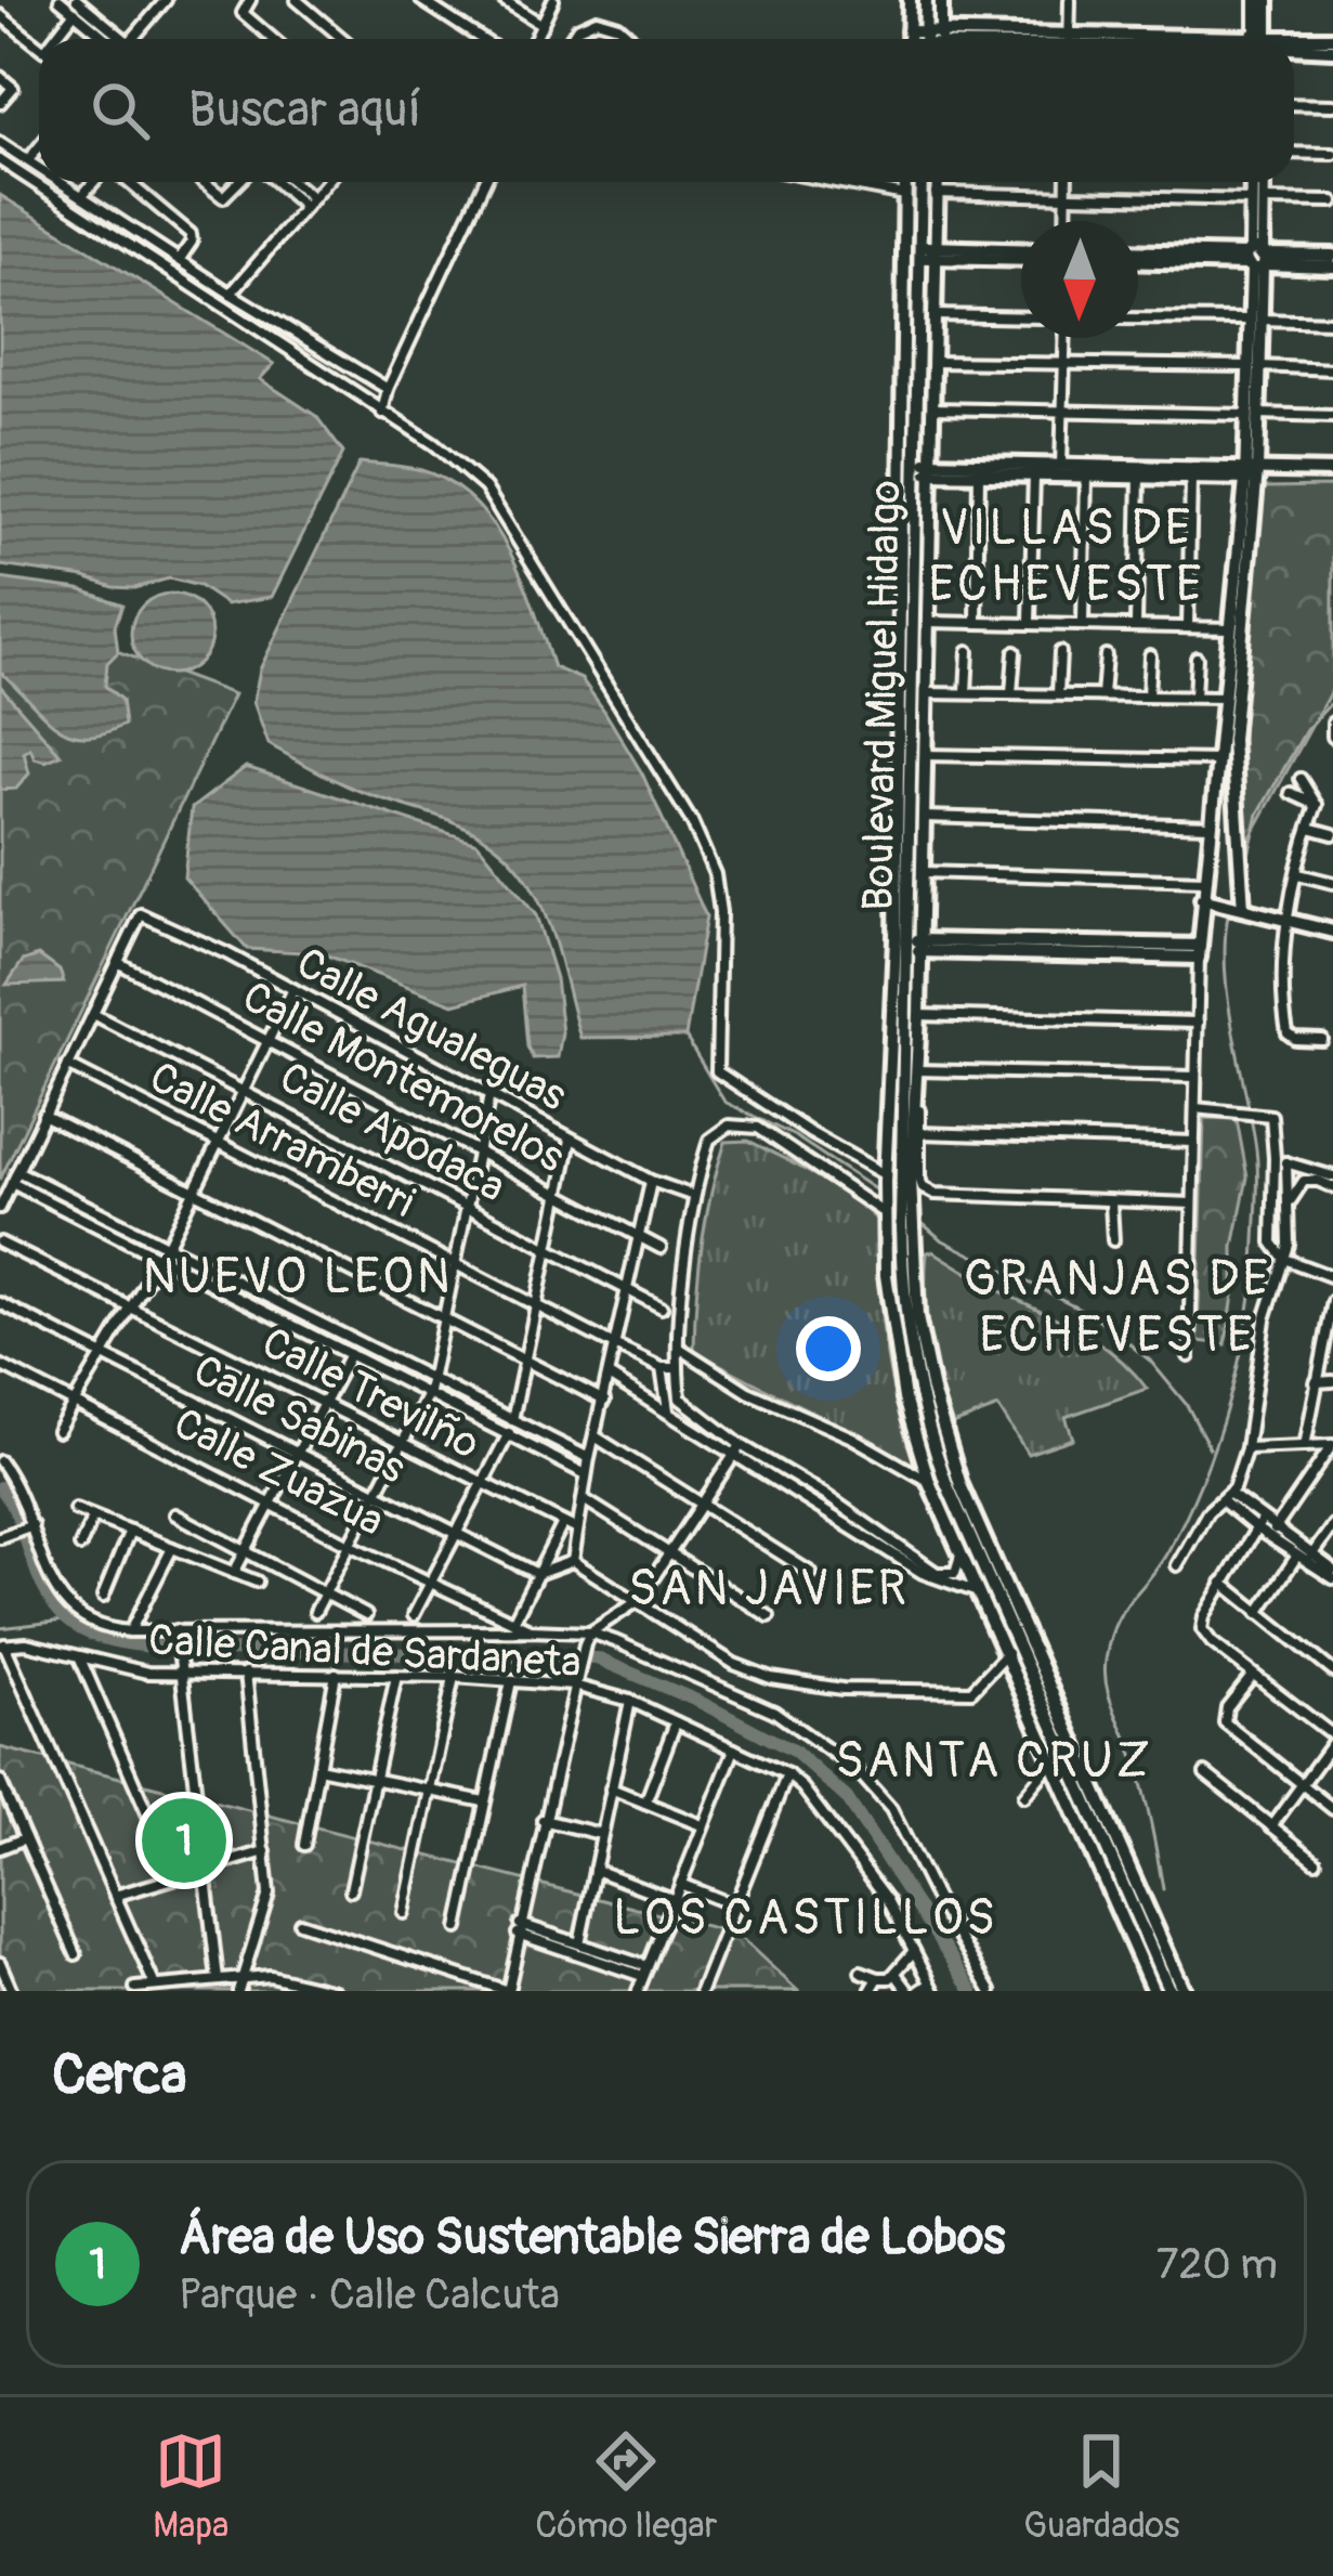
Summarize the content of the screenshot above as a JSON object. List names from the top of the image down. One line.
{"streets":{"street":["Boulevard Miguel Hidalgo","Calle Agualeguas","Calle Montemorelos","Calle Apodaca","Calle Arramberri","Calle Trevilño","Calle Sabinas","Calle Zuazua","Calle Canal de Sardaneta"]},"crossings":[["Calle Agualeguas","Calle Montemorelos"]],"districts":["VILLAS DE ECHEVESTE","NUEVO LEON","GRANJAS DE ECHEVESTE","SAN JAVIER","SANTA CRUZ","LOS CASTILLOS"],"north":"bottom","page":{"search":"Buscar aquí","pins":"1","heading":"Cerca","list":[{"mark":"1","name":"Área de Uso Sustentable Sierra de Lobos","note":"Parque · Calle Calcuta","value":"720 m"}],"nav":["Mapa","Cómo llegar","Guardados"]}}
